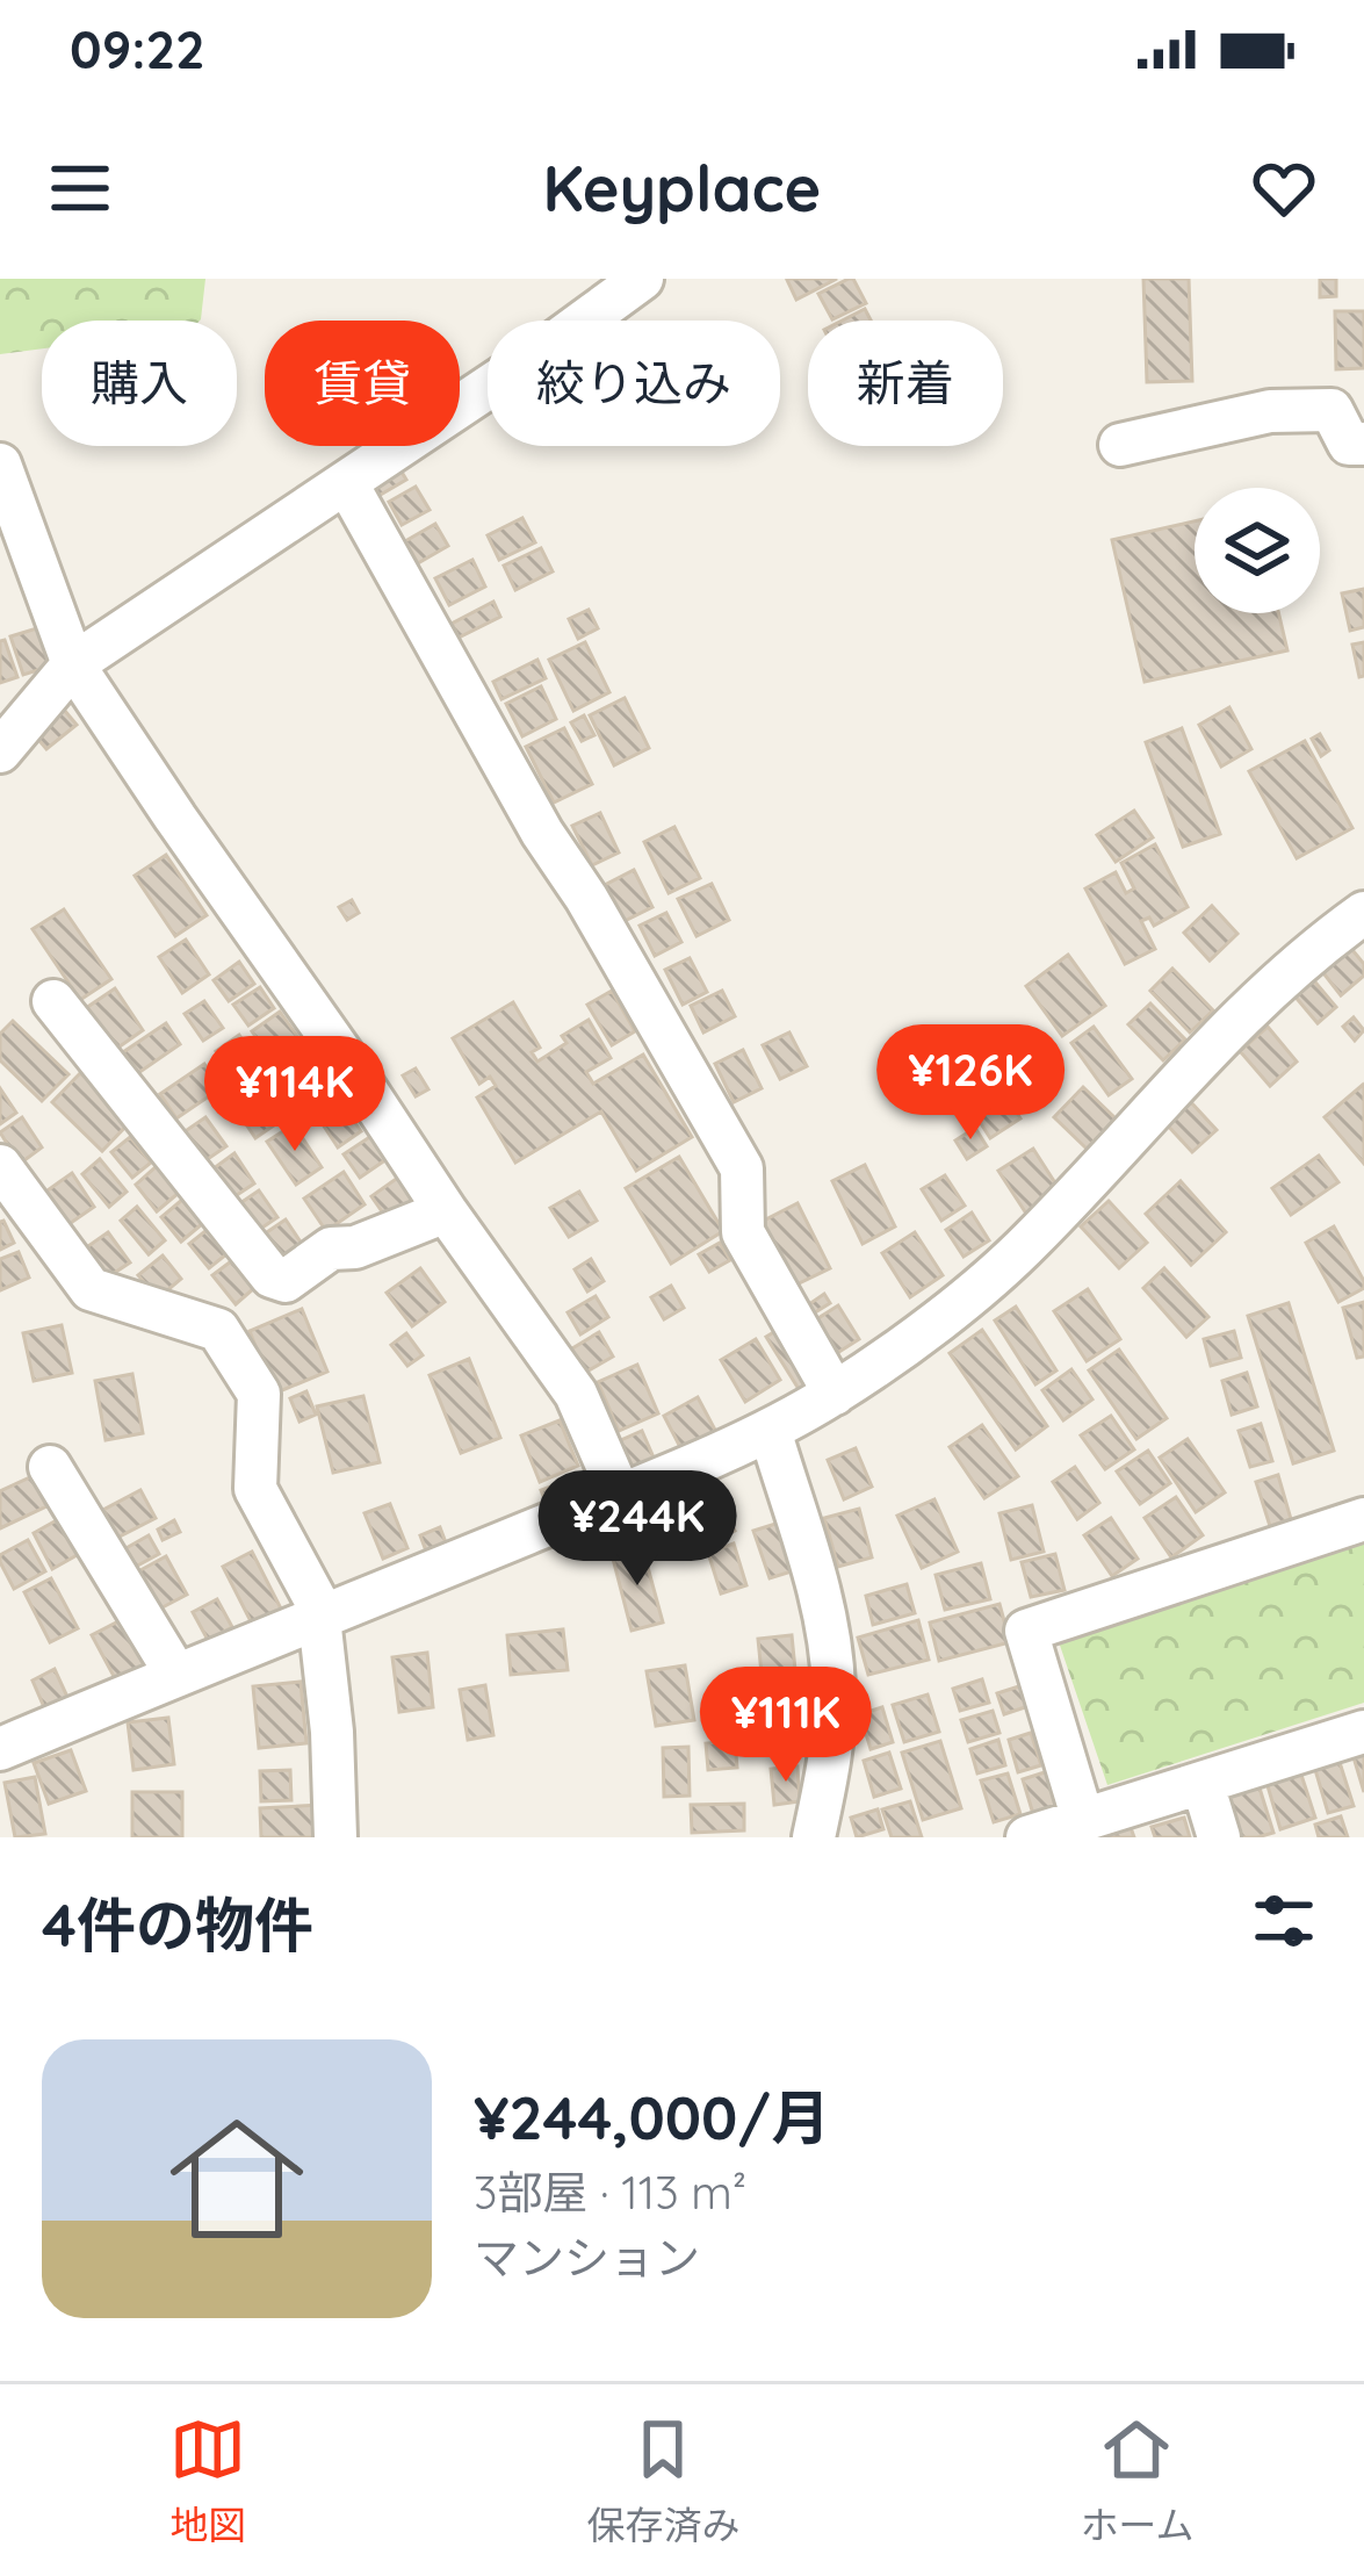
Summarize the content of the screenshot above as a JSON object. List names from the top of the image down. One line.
{"page":{"status":"09:22","header":"Keyplace","chip":["購入","賃貸","絞り込み","新着"],"price":["¥126K","¥114K","¥244K","¥111K"],"heading":"4件の物件","list":[{"name":"¥244,000/月","note":"3部屋 · 113 m² · マンション"}],"tabs":["地図","保存済み","ホーム"]}}
